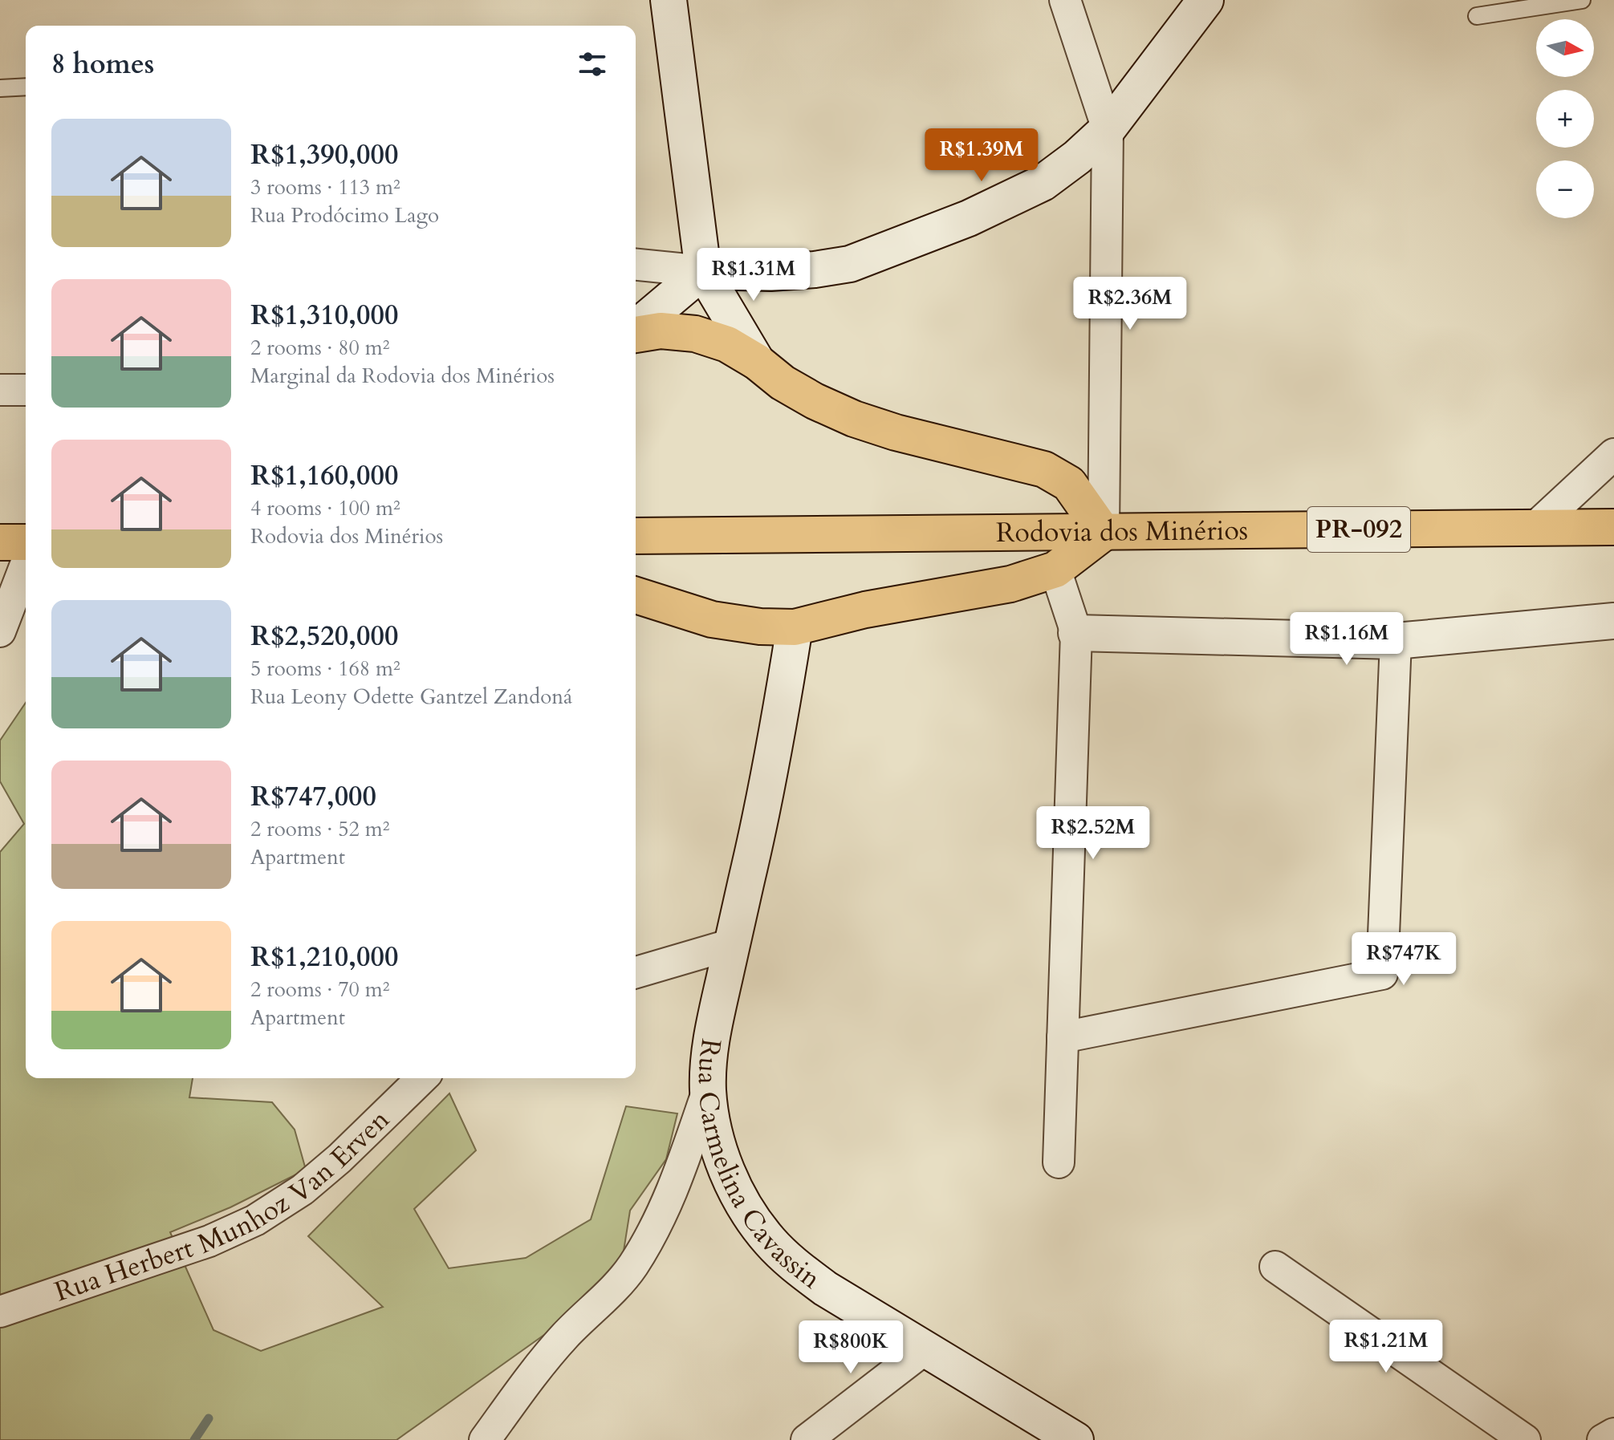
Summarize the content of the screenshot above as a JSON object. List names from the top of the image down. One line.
{"streets":{"main road":["PR-092","Rodovia dos Minérios","Rua Carmelina Cavassin"],"street":["Rua Herbert Munhoz Van Erven"]},"north":"right","page":{"map_buttons":["+","−"],"heading":"8 homes","list":[{"name":"R$1,390,000","note":"3 rooms · 113 m² · Rua Prodócimo Lago"},{"name":"R$1,310,000","note":"2 rooms · 80 m² · Marginal da Rodovia dos Minérios"},{"name":"R$1,160,000","note":"4 rooms · 100 m² · Rodovia dos Minérios"},{"name":"R$2,520,000","note":"5 rooms · 168 m² · Rua Leony Odette Gantzel Zandoná"},{"name":"R$747,000","note":"2 rooms · 52 m² · Apartment"},{"name":"R$1,210,000","note":"2 rooms · 70 m² · Apartment"}],"price":["R$1.39M","R$1.31M","R$2.36M","R$1.16M","R$2.52M","R$747K","R$1.21M","R$800K"]}}
